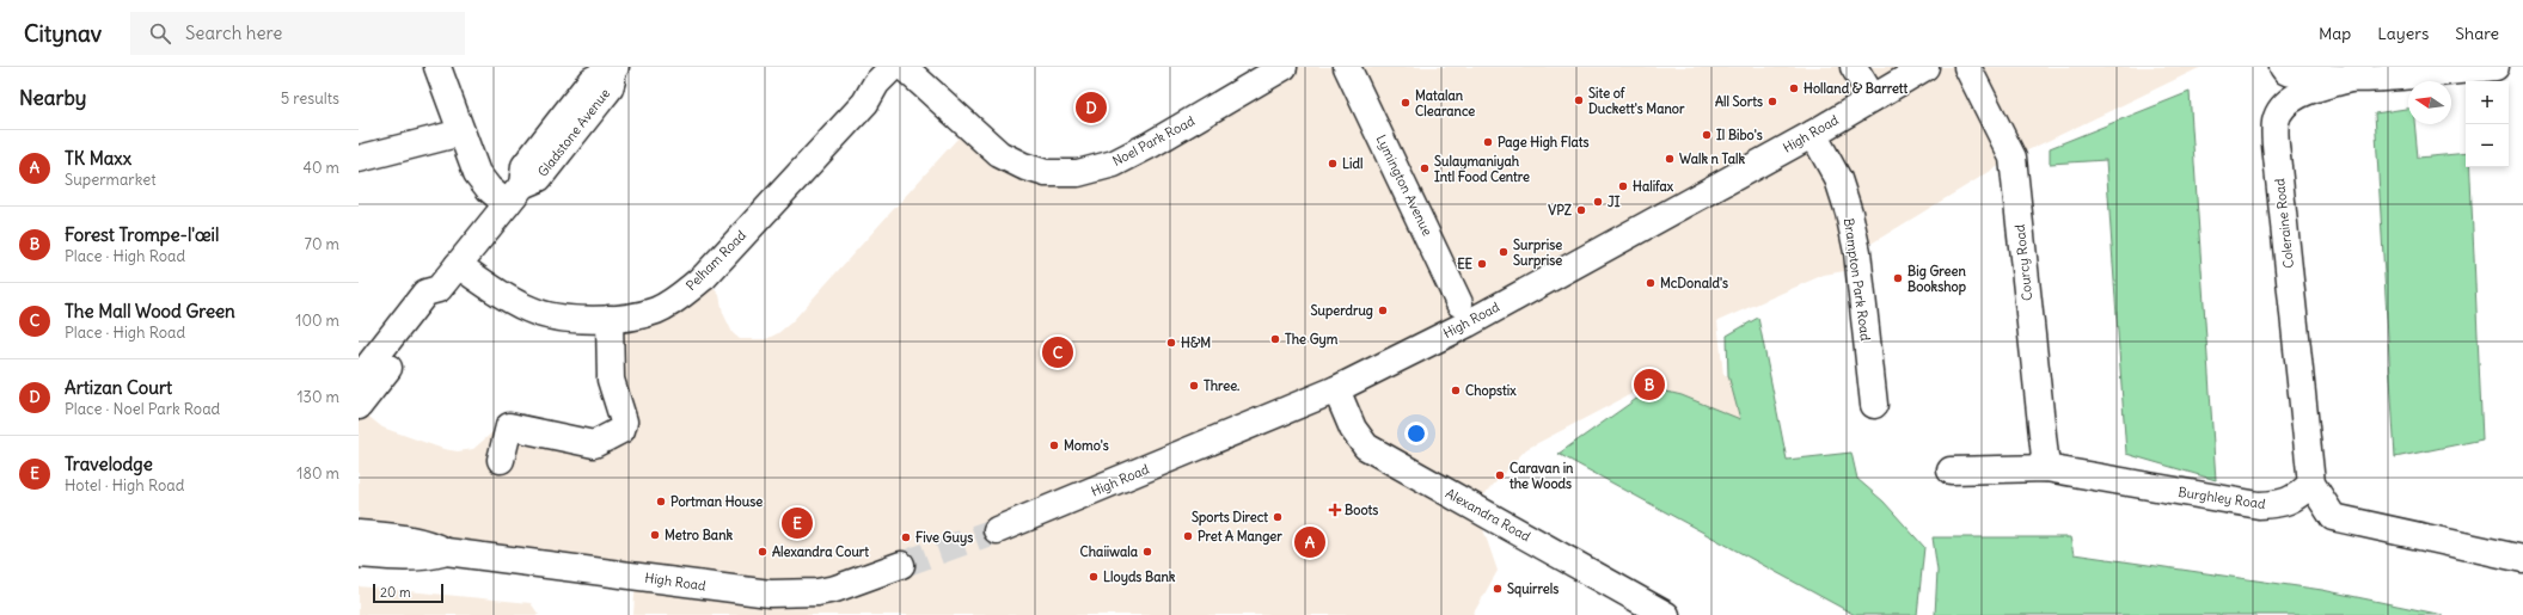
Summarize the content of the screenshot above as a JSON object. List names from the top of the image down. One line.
{"streets":{"street":["Gladstone Avenue","High Road","Noel Park Road","Lymington Avenue","Coleraine Road","Pelham Road","Courcy Road","Brampton Park Road","Burghley Road","Alexandra Road"]},"crossings":[["Gladstone Avenue","Pelham Road"],["High Road","Brampton Park Road"],["High Road","Alexandra Road"],["Coleraine Road","Burghley Road"],["Courcy Road","Burghley Road"]],"places":{"other":["Holland & Barrett","Site of Duckett's Manor","All Sorts","Matalan Clearance","Il Bibo's","Page High Flats","Walk n Talk","Lidl","Sulaymaniyah Intl Food Centre","Halifax","JI","VPZ","Surprise Surprise","EE","Big Green Bookshop","McDonald's","Superdrug","The Gym","H&M","Three.","Chopstix","Momo's","Caravan in the Woods","Portman House","Sports Direct","Metro Bank","Pret A Manger","Five Guys","Alexandra Court","Chaiiwala","Lloyds Bank","Squirrels"],"health":["Boots"]},"scale_bar":"20 m","north":"left","page":{"header":"Citynav","search":"Search here","nav":["Map","Layers","Share"],"heading":["Nearby","5 results"],"map_buttons":["+","−"],"pins":["D","C","B","E","A"],"list":[{"mark":"A","name":"TK Maxx","note":"Supermarket","value":"40 m"},{"mark":"B","name":"Forest Trompe-l'œil","note":"Place · High Road","value":"70 m"},{"mark":"C","name":"The Mall Wood Green","note":"Place · High Road","value":"100 m"},{"mark":"D","name":"Artizan Court","note":"Place · Noel Park Road","value":"130 m"},{"mark":"E","name":"Travelodge","note":"Hotel · High Road","value":"180 m"}],"scale":"20 m"}}
